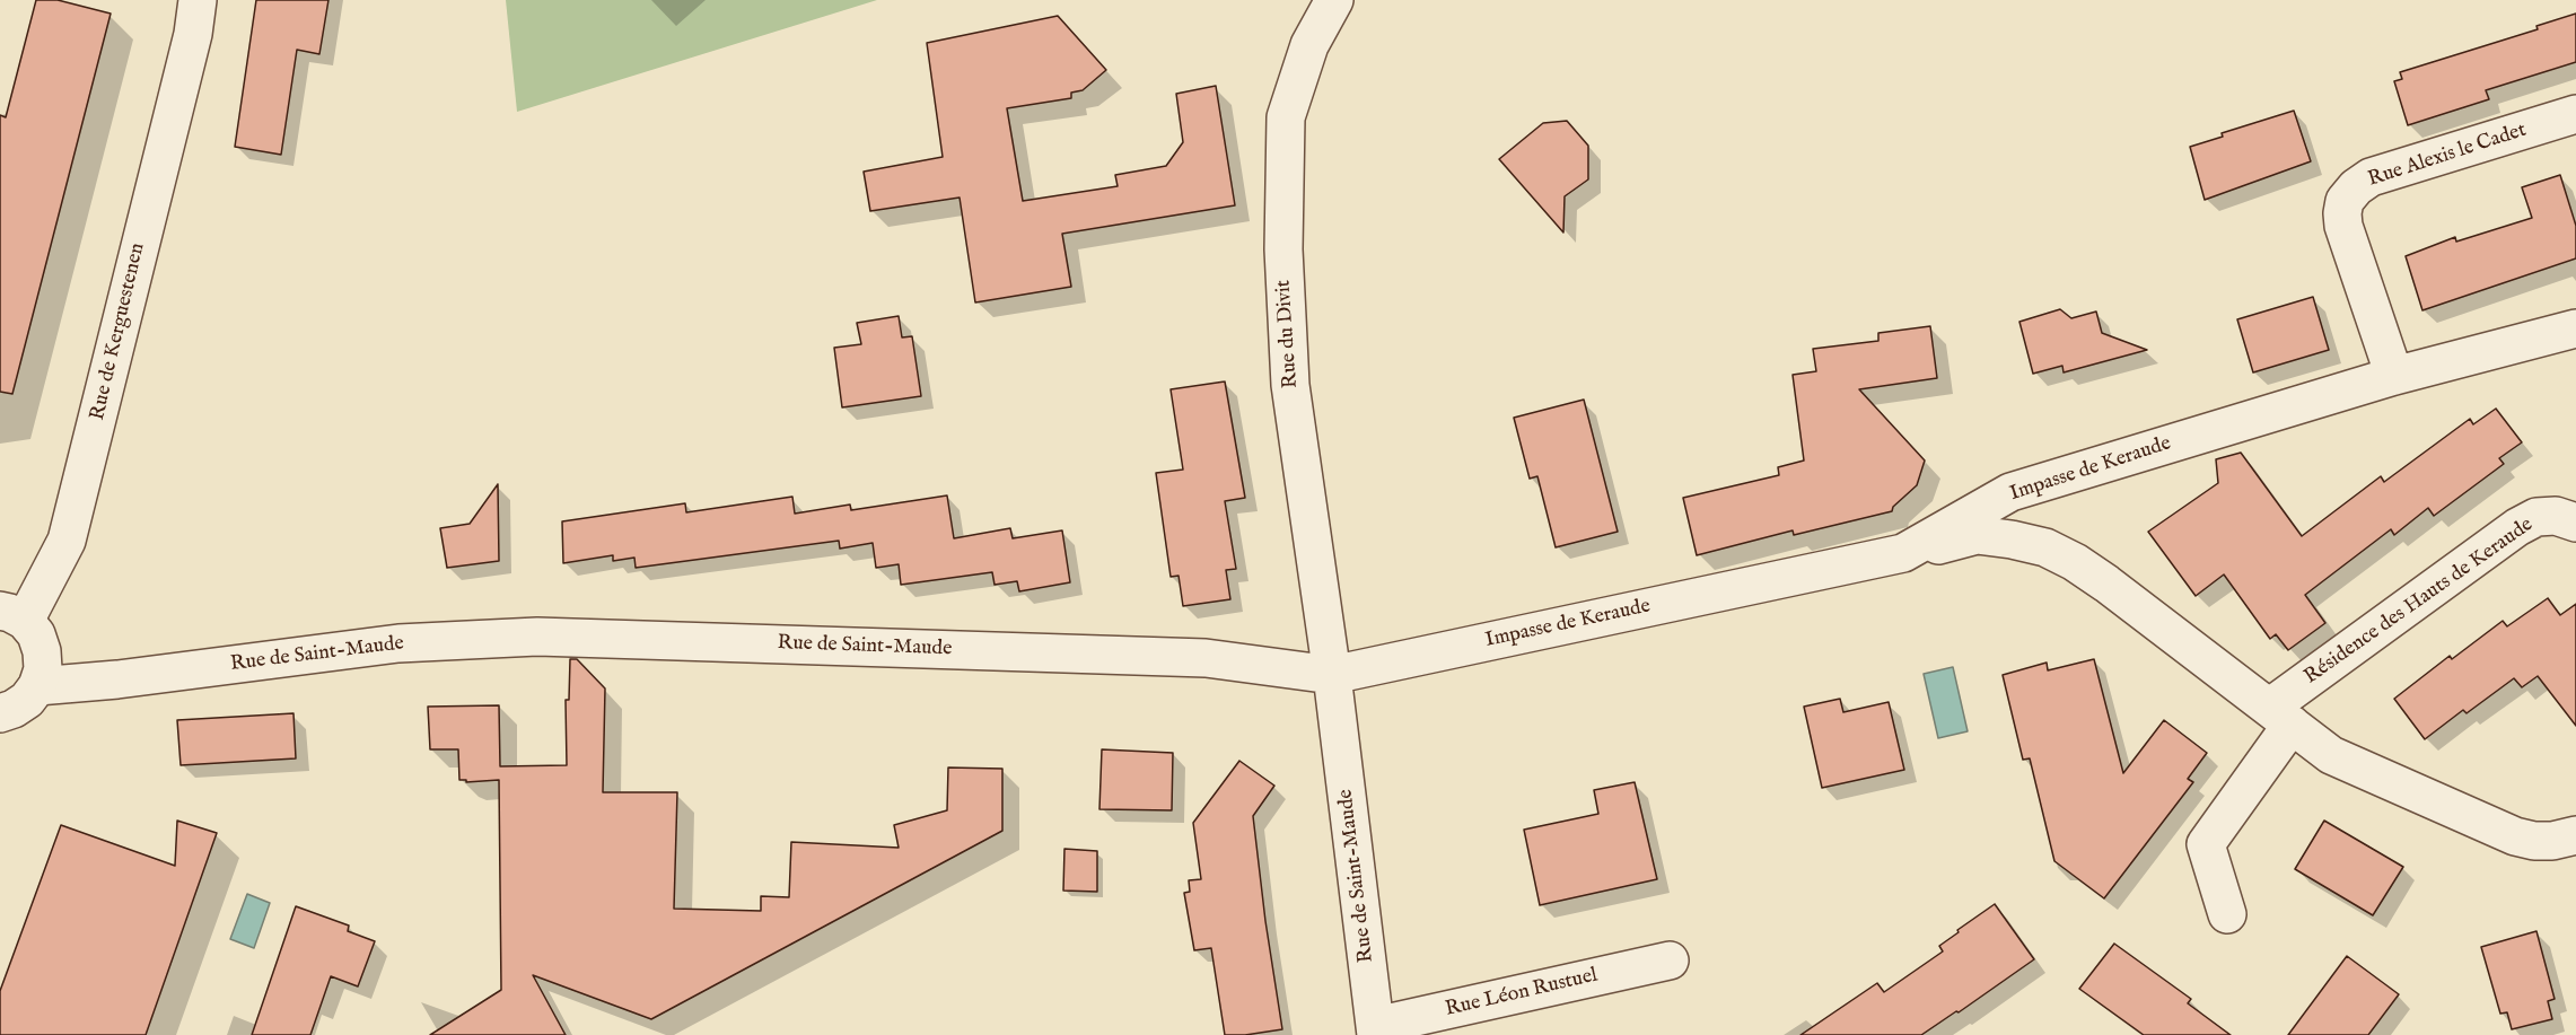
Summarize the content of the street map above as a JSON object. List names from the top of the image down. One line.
{"streets":{"street":["Rue Alexis le Cadet","Rue de Kerguestenen","Rue du Divit","Impasse de Keraude","Résidence des Hauts de Keraude","Rue de Saint-Maude","Rue Léon Rustuel"]},"crossings":[["Rue Alexis le Cadet","Impasse de Keraude"],["Rue du Divit","Impasse de Keraude"],["Rue du Divit","Rue de Saint-Maude"],["Impasse de Keraude","Rue de Saint-Maude"],["Rue de Saint-Maude","Rue Léon Rustuel"]]}
